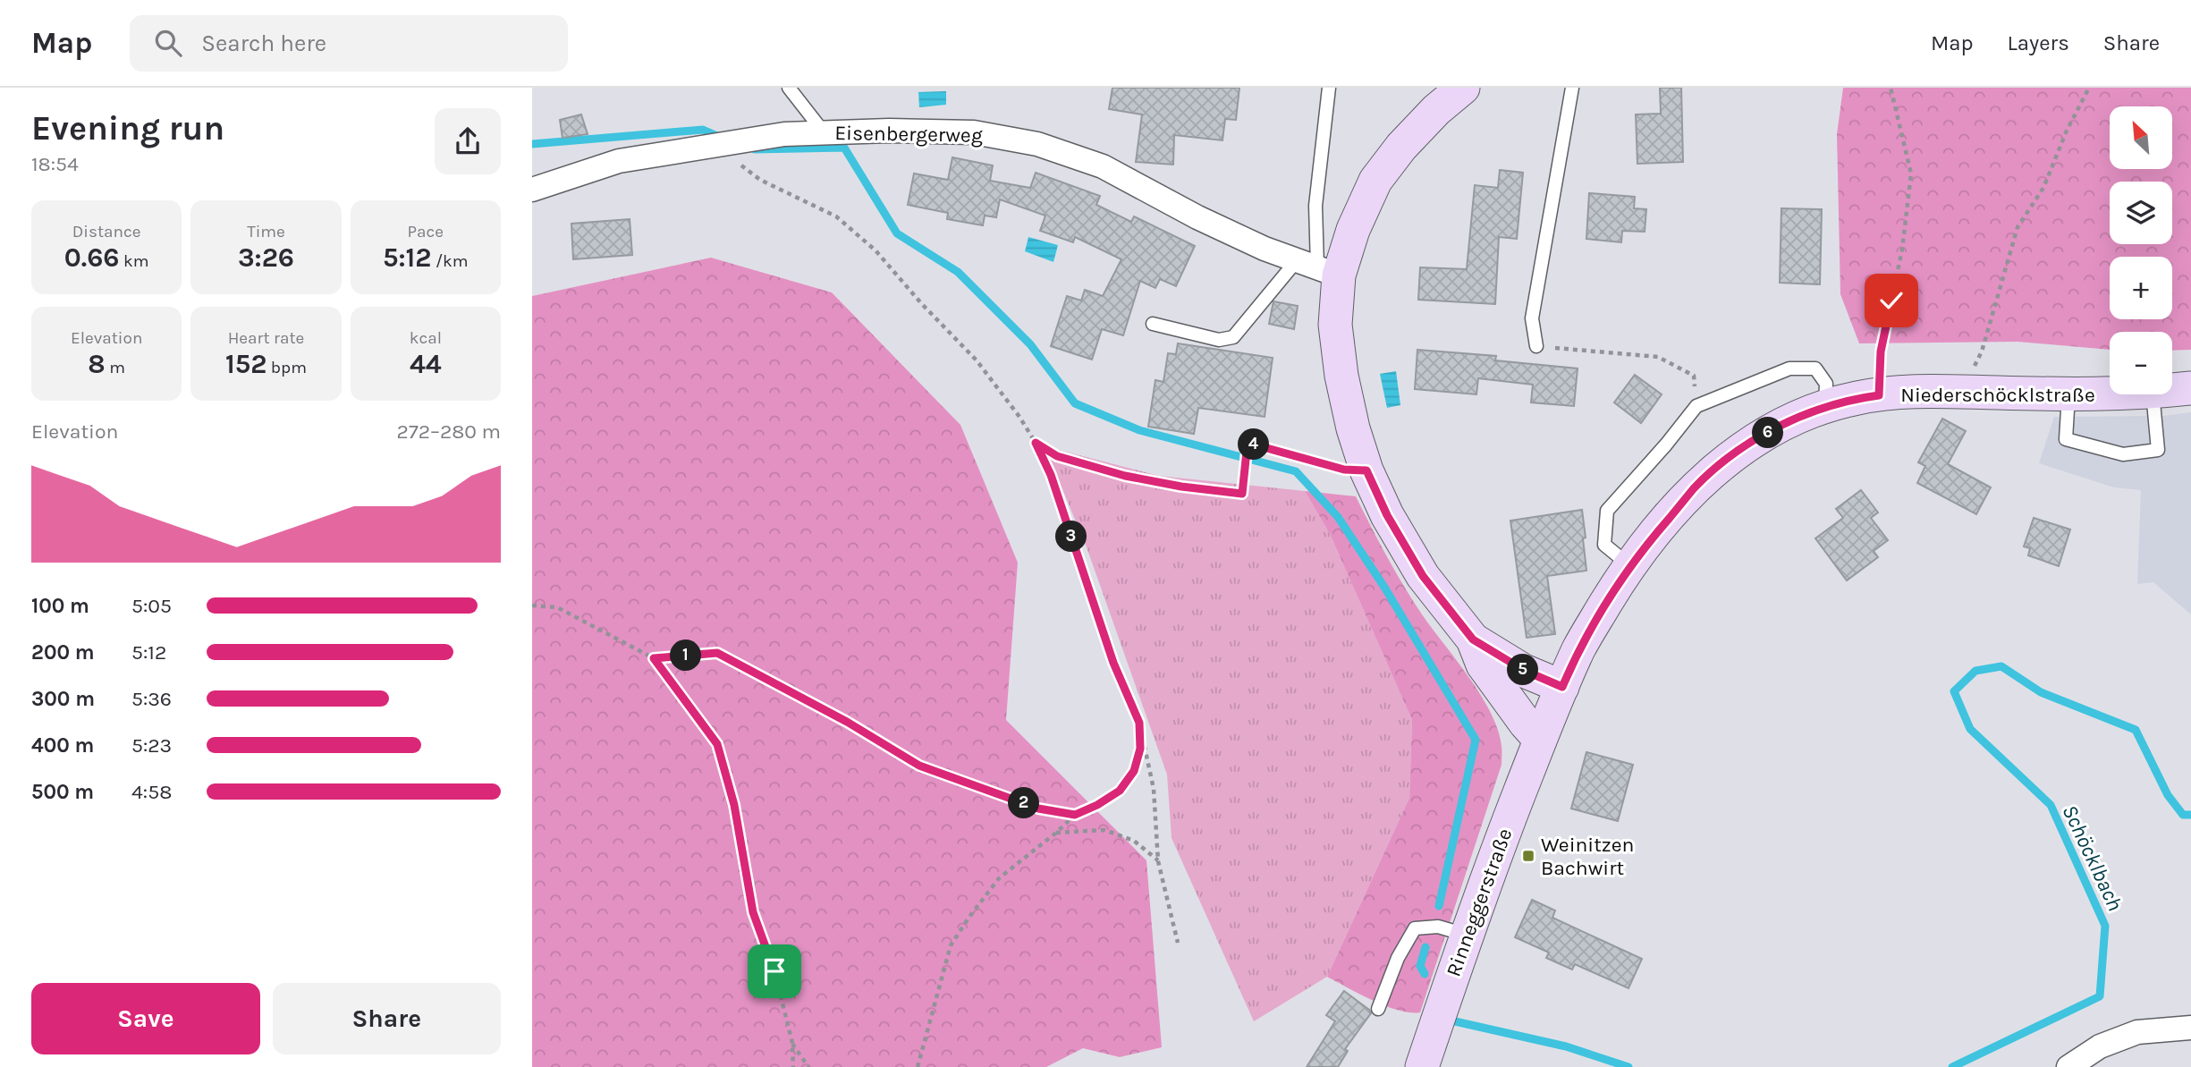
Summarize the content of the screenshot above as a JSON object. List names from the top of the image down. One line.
{"streets":{"main road":["Niederschöcklstraße","Rinneggerstraße"],"street":["Eisenbergerweg"]},"crossings":[["Niederschöcklstraße","Rinneggerstraße"]],"water":["Schöcklbach"],"places":{"transit":["Weinitzen Bachwirt"]},"north":"top left","page":{"header":"Map","search":"Search here","nav":["Map","Layers","Share"],"heading":["Evening run","18:54"],"map_buttons":["+","−"],"stats":[["Distance","0.66 km"],["Time","3:26"],["Pace","5:12 /km"],["Elevation","8 m"],["Heart rate","152 bpm"],["kcal","44"]],"chart":["Elevation","272–280 m"],"pins":["6","4","3","1","5","2"],"list":[{"name":"100 m","note":"5:05"},{"name":"200 m","note":"5:12"},{"name":"300 m","note":"5:36"},{"name":"400 m","note":"5:23"},{"name":"500 m","note":"4:58"}],"buttons":["Save","Share"]}}
